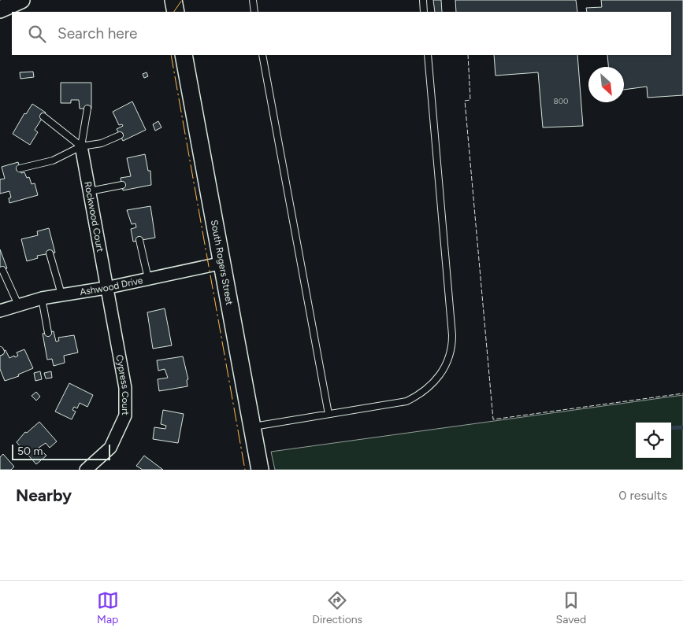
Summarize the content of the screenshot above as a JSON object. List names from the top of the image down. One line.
{"streets":{"street":["Rockwood Court","South Rogers Street","Ashwood Drive","Cypress Court"]},"crossings":[["Rockwood Court","Ashwood Drive"],["Rockwood Court","Cypress Court"],["South Rogers Street","Ashwood Drive"],["Ashwood Drive","Cypress Court"]],"house_numbers":["800"],"scale_bar":"50 m","north":"bottom right","page":{"search":"Search here","scale":"50 m","heading":["Nearby","0 results"],"nav":["Map","Directions","Saved"]}}
